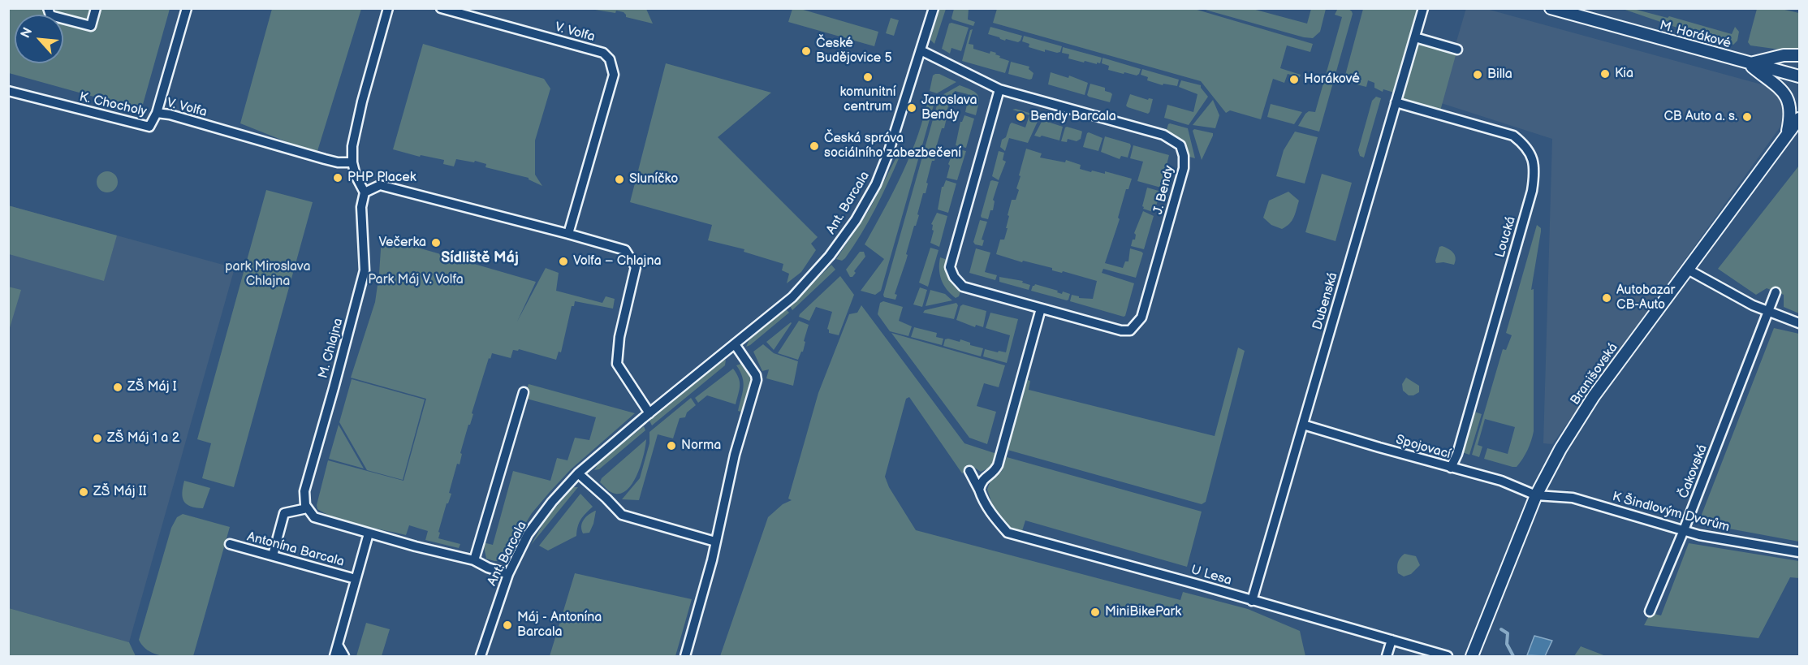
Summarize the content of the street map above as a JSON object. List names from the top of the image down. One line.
{"streets":{"street":["V. Volfa","M. Horákové","K. Chocholy","J. Bendy","Ant. Barcala","Loucká","Dubenská","M. Chlajna","Branišovská","Spojovací","Čakovská","K Šindlovým Dvorům","Antonína Barcala","U Lesa"]},"crossings":[["V. Volfa","K. Chocholy"],["M. Horákové","Branišovská"],["J. Bendy","Ant. Barcala"],["Loucká","Dubenská"],["Loucká","Spojovací"],["Dubenská","Spojovací"],["Dubenská","U Lesa"],["Branišovská","Spojovací"],["Branišovská","K Šindlovým Dvorům"],["Spojovací","K Šindlovým Dvorům"],["Čakovská","K Šindlovým Dvorům"]],"districts":["Sídliště Máj"],"parks":["park Miroslava Chlajna","Park Máj V. Volfa"],"places":["České Budějovice 5","Kia","Billa","komunitní centrum","Horákové","Jaroslava Bendy","Bendy Barcala","CB Auto a. s.","Česká správa sociálního zabezbečení","PHP Placek","Sluníčko","Večerka","Volfa – Chlajna","Autobazar CB-Auto","ZŠ Máj I","ZŠ Máj 1 a 2","Norma","ZŠ Máj II","MiniBikePark","Máj - Antonína Barcala"],"north":"top left"}
